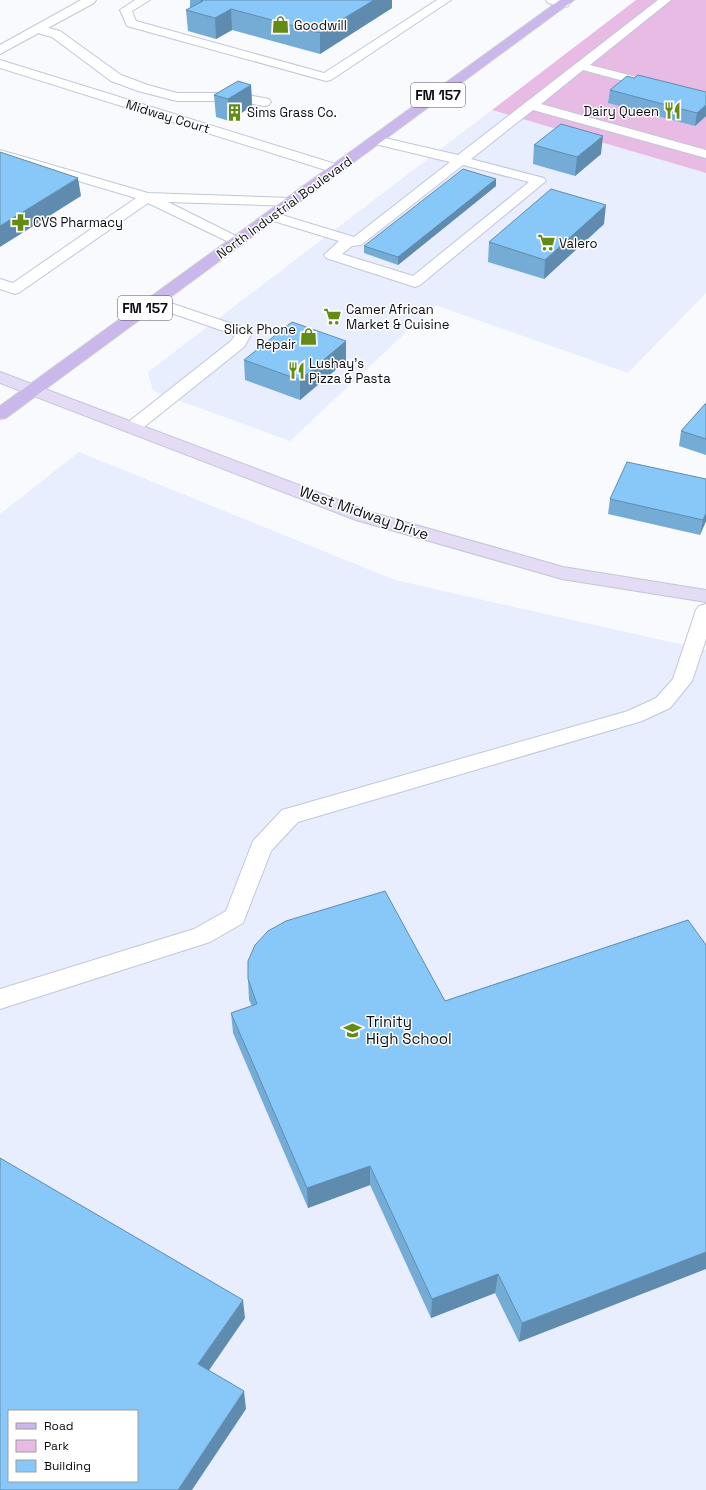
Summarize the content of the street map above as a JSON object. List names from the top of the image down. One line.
{"streets":{"main road":["FM 157","North Industrial Boulevard"],"street":["Midway Court","West Midway Drive"]},"crossings":[["Midway Court","North Industrial Boulevard"],["North Industrial Boulevard","West Midway Drive"]],"places":{"shop":["Goodwill","Slick Phone Repair"],"restaurant":["Dairy Queen","Lushay's Pizza & Pasta"],"building":["Sims Grass Co."],"pharmacy":["CVS Pharmacy"],"supermarket":["Valero","Camer African Market & Cuisine"],"school or university":["Trinity High School"]},"legend":["Road","Park","Building"]}
